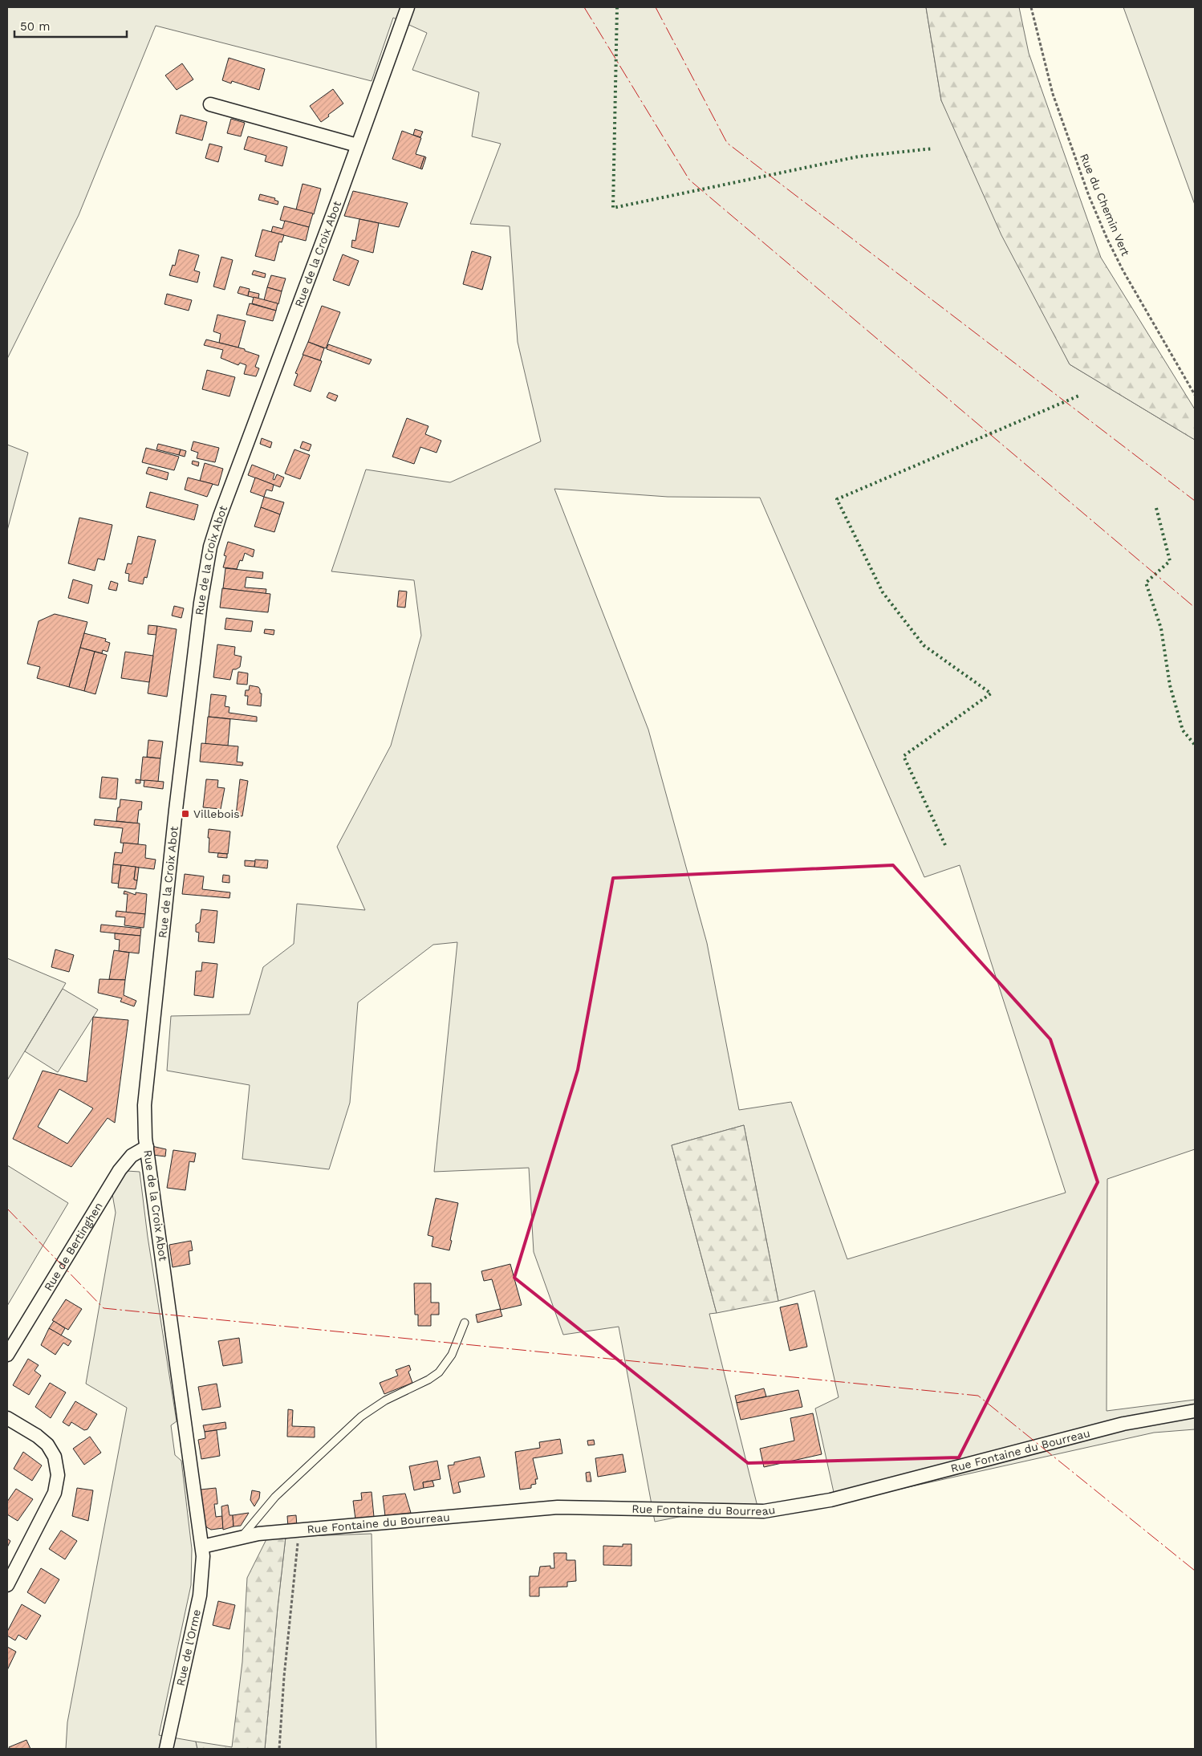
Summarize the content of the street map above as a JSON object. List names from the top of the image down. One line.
{"streets":{"street":["Rue de la Croix Abot","Rue de Bertinghen","Rue Fontaine du Bourreau","Rue de l'Orme"],"path":["Rue du Chemin Vert"]},"crossings":[["Rue de la Croix Abot","Rue de Bertinghen"],["Rue de la Croix Abot","Rue Fontaine du Bourreau"],["Rue de la Croix Abot","Rue de l'Orme"],["Rue Fontaine du Bourreau","Rue de l'Orme"]],"places":{"transit":["Villebois"]},"scale_bar":"50 m"}
